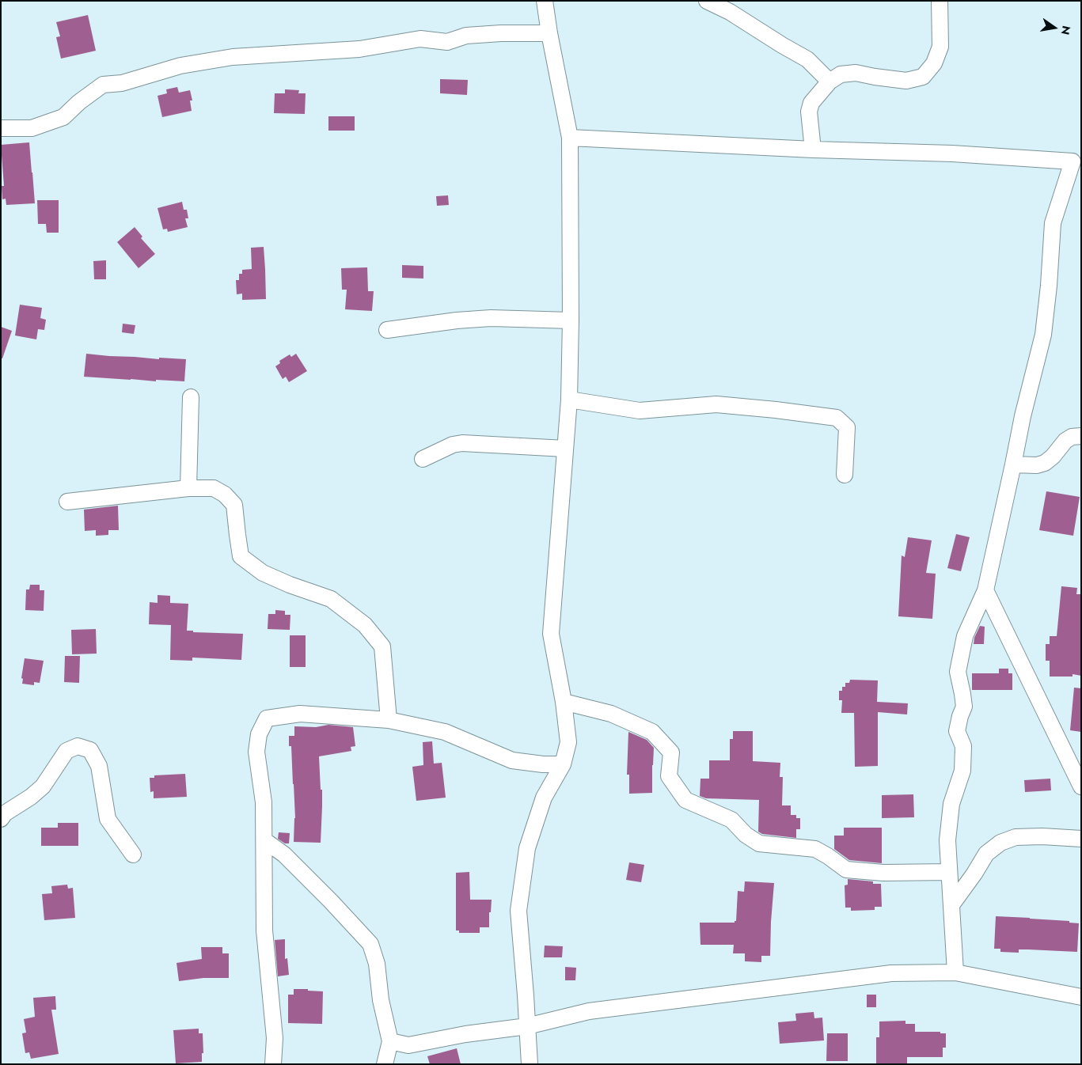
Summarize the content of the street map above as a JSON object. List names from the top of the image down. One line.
{"north":"right"}
